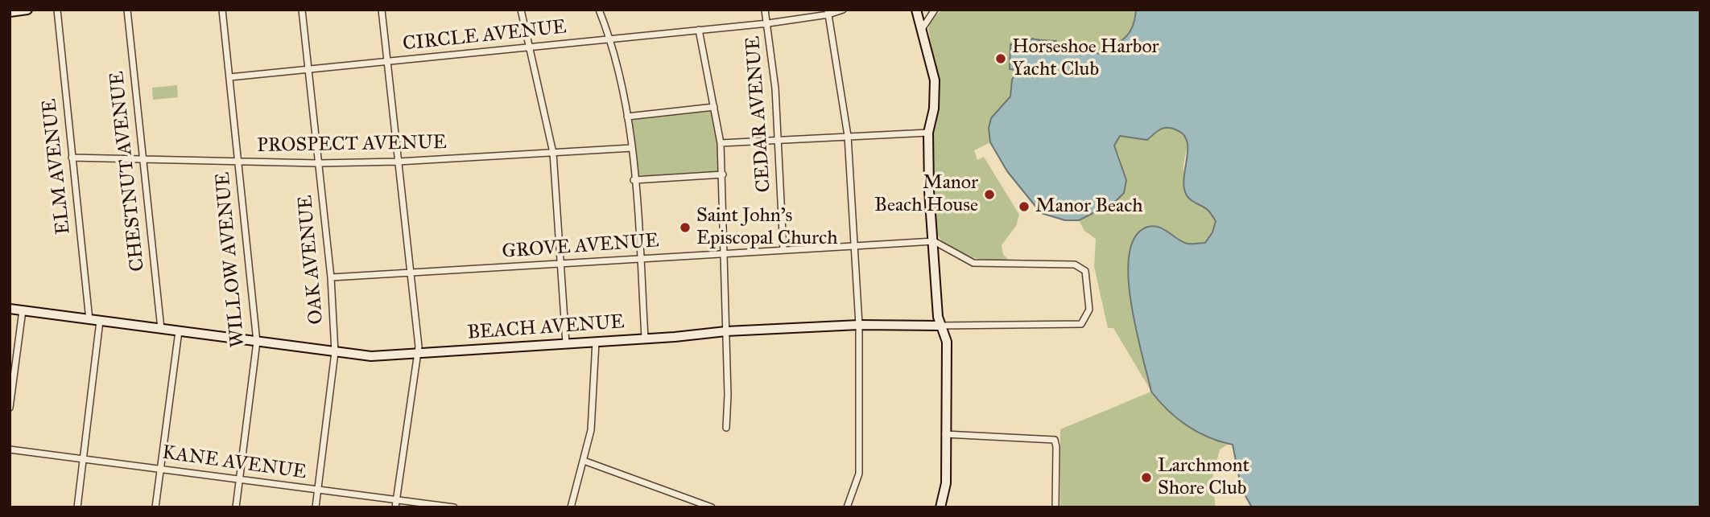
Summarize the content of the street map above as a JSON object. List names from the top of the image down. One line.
{"streets":{"street":["CIRCLE AVENUE","CEDAR AVENUE","PROSPECT AVENUE","ELM AVENUE","CHESTNUT AVENUE","GROVE AVENUE","WILLOW AVENUE","OAK AVENUE","BEACH AVENUE","KANE AVENUE"]},"crossings":[["CIRCLE AVENUE","CEDAR AVENUE"],["CIRCLE AVENUE","WILLOW AVENUE"],["CIRCLE AVENUE","OAK AVENUE"],["CEDAR AVENUE","GROVE AVENUE"],["PROSPECT AVENUE","ELM AVENUE"],["PROSPECT AVENUE","CHESTNUT AVENUE"],["PROSPECT AVENUE","WILLOW AVENUE"],["PROSPECT AVENUE","OAK AVENUE"],["ELM AVENUE","BEACH AVENUE"],["CHESTNUT AVENUE","BEACH AVENUE"],["GROVE AVENUE","OAK AVENUE"],["GROVE AVENUE","BEACH AVENUE"],["WILLOW AVENUE","BEACH AVENUE"],["WILLOW AVENUE","KANE AVENUE"],["OAK AVENUE","BEACH AVENUE"],["OAK AVENUE","KANE AVENUE"]],"places":["Horseshoe Harbor Yacht Club","Manor Beach House","Manor Beach","Saint John's Episcopal Church","Larchmont Shore Club"]}
